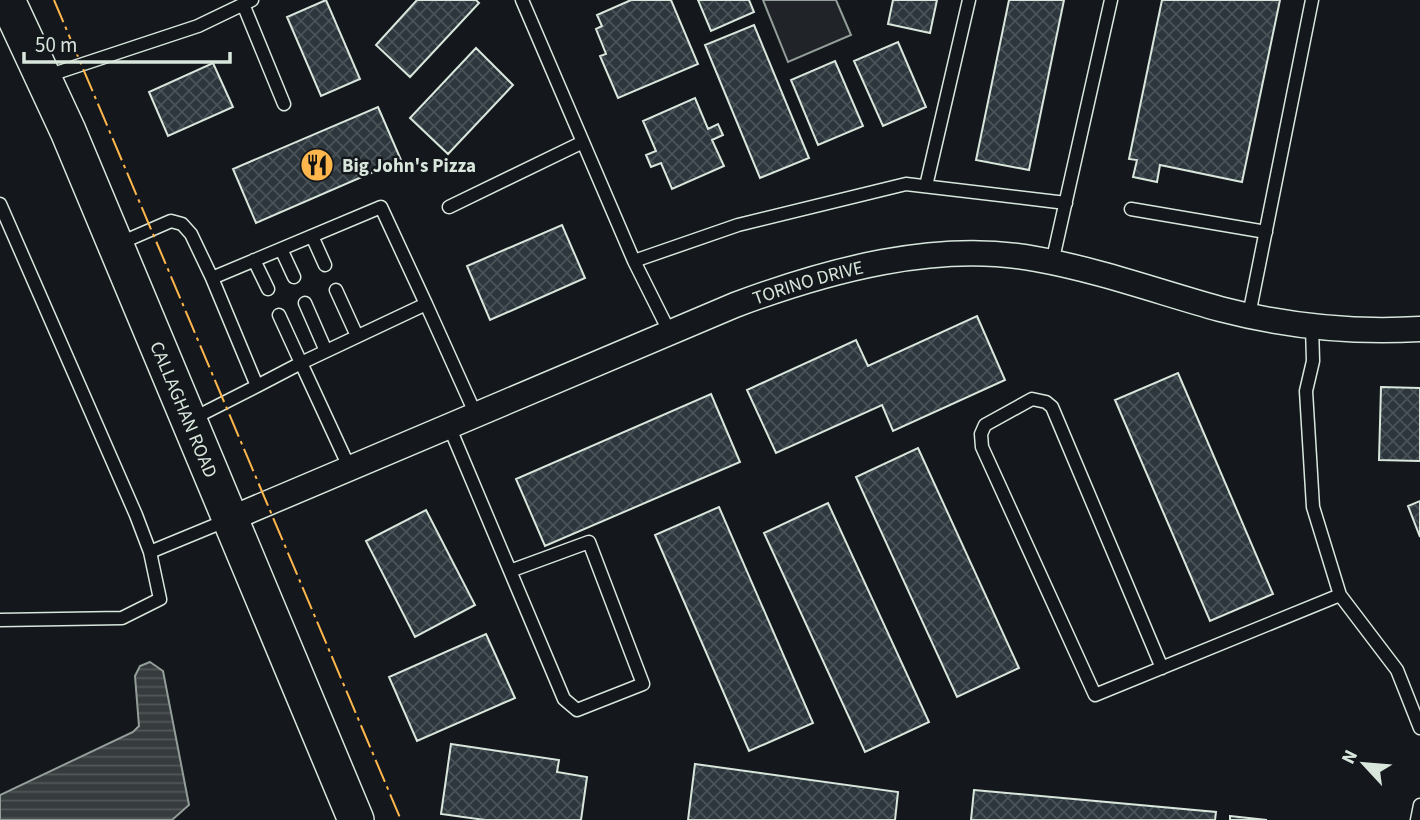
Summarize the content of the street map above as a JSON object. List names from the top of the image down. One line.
{"streets":{"main road":["CALLAGHAN ROAD"],"street":["TORINO DRIVE"]},"crossings":[["TORINO DRIVE","CALLAGHAN ROAD"]],"places":{"restaurant":["Big John's Pizza"]},"scale_bar":"50 m","north":"top left"}
